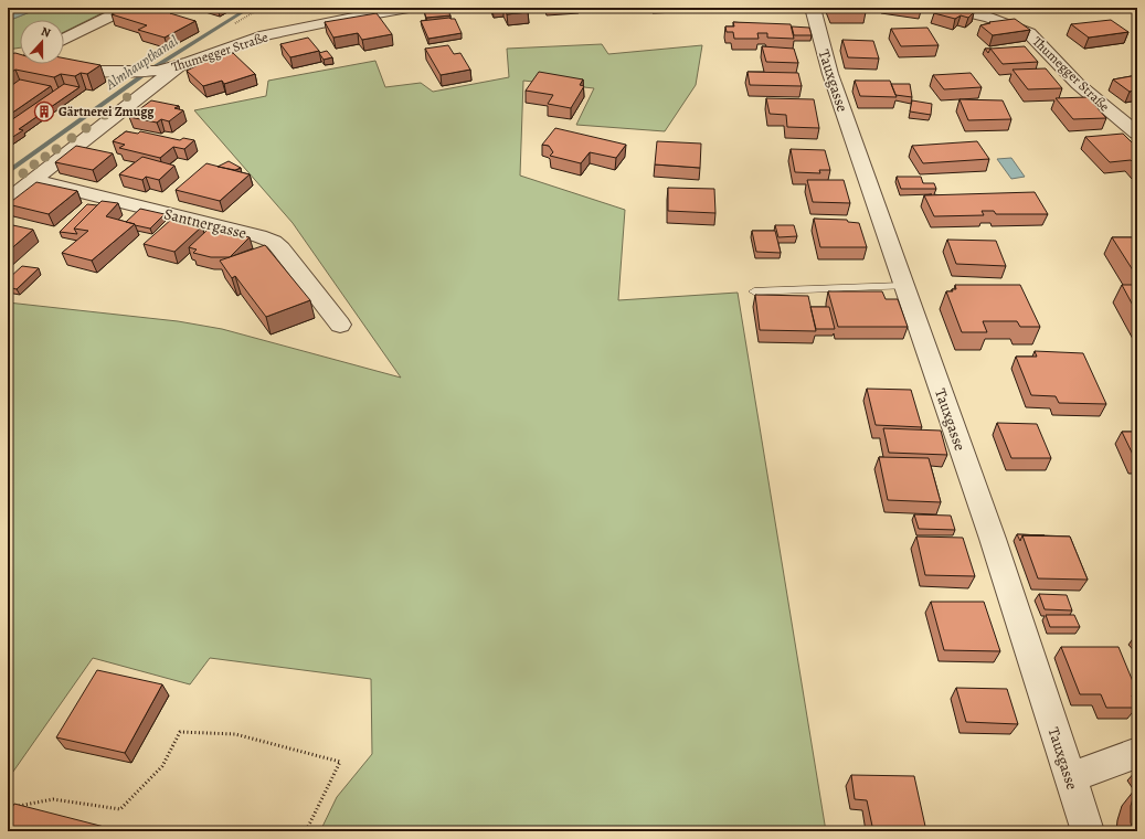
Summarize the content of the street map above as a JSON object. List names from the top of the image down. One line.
{"streets":{"street":["Thumegger Straße","Tauxgasse","Santnergasse"]},"water":["Almhauptkanal"],"places":{"building":["Gärtnerei Zmugg"]},"north":"top"}
